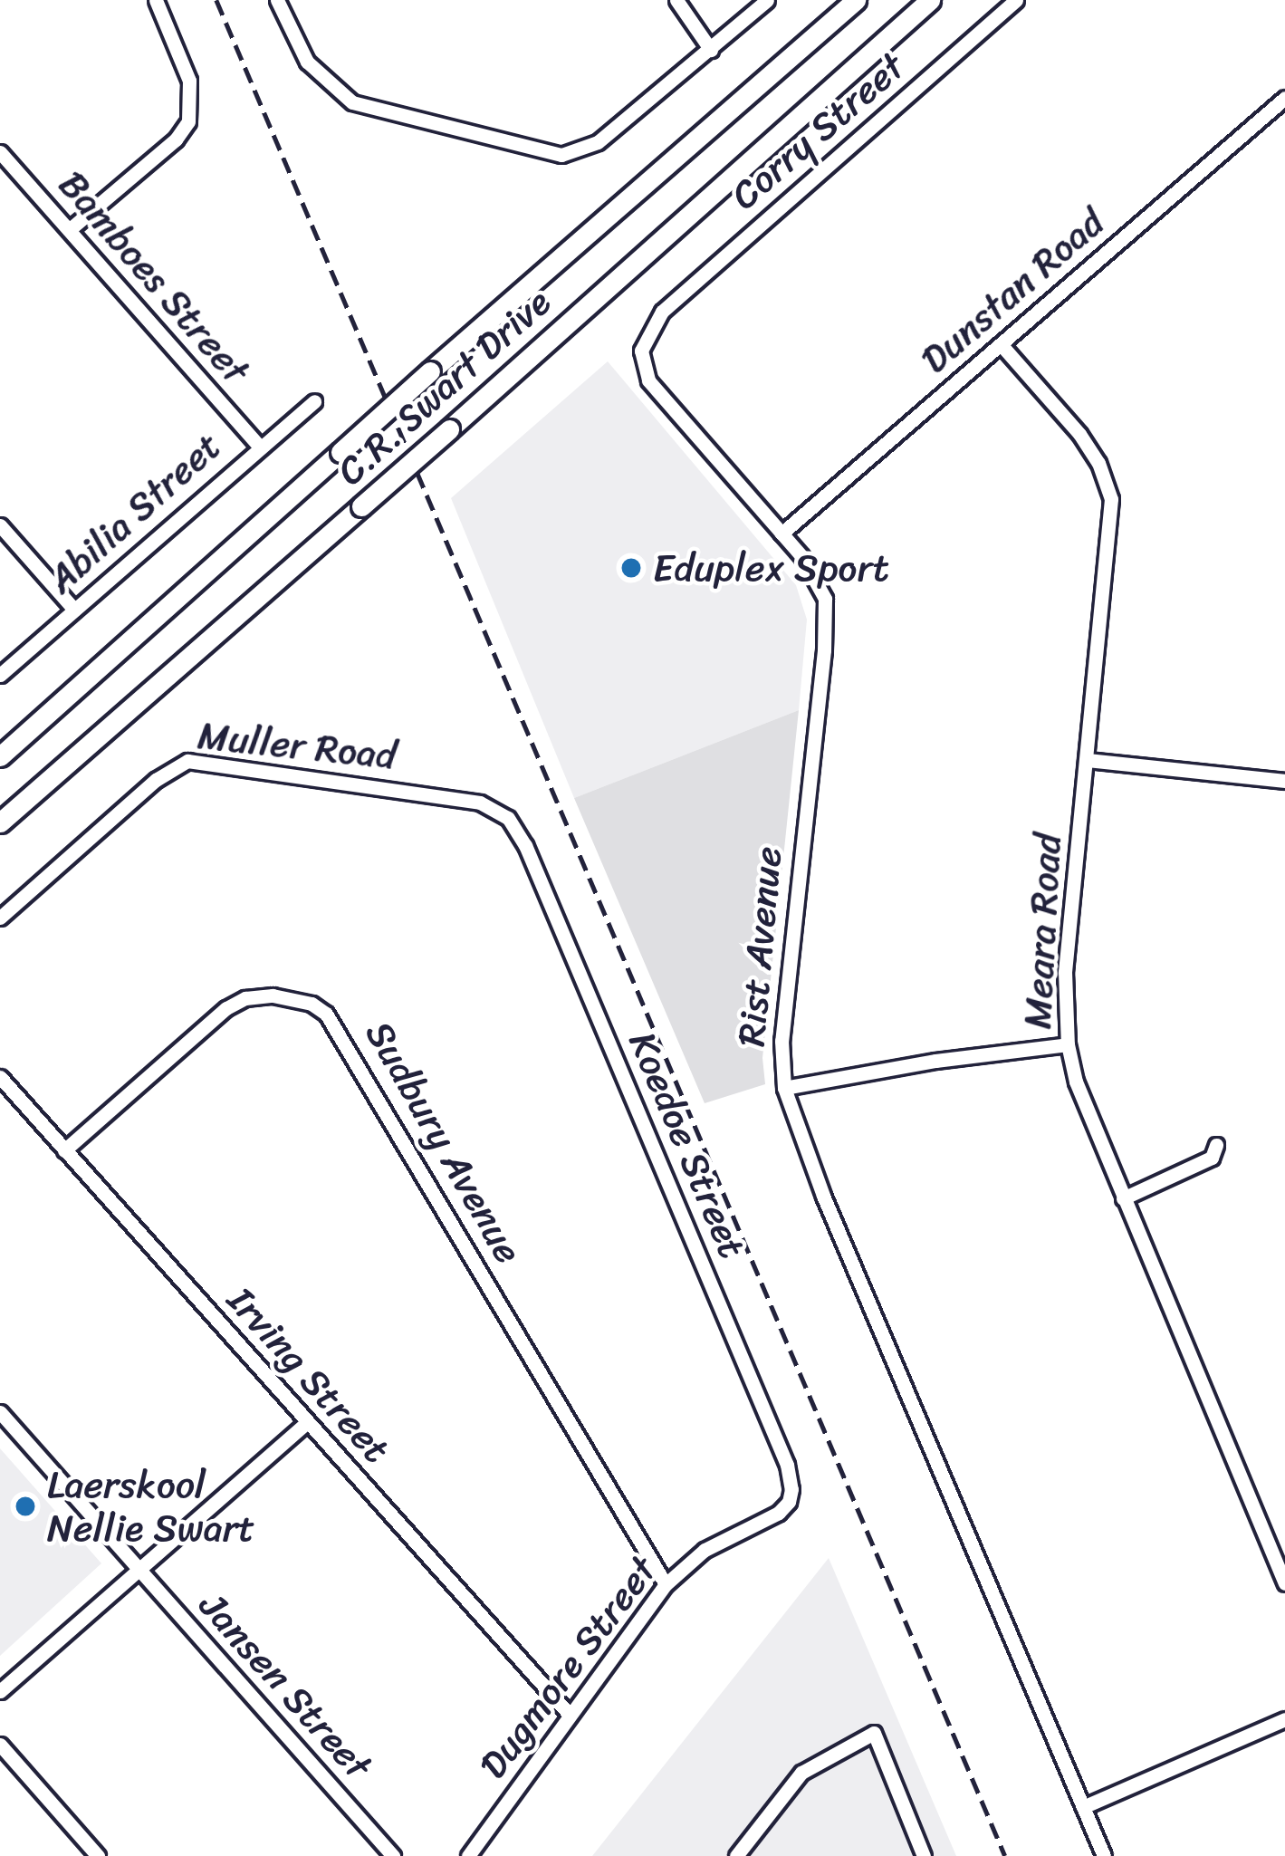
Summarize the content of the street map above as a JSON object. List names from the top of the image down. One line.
{"streets":{"main road":["C.R. Swart Drive"],"street":["Corry Street","Bamboes Street","Dunstan Road","Abilia Street","Muller Road","Meara Road","Rist Avenue","Sudbury Avenue","Koedoe Street","Irving Street","Dugmore Street","Jansen Street"]},"crossings":[["Corry Street","Rist Avenue"],["Bamboes Street","Abilia Street"],["Dunstan Road","Meara Road"],["Dunstan Road","Rist Avenue"],["Muller Road","Koedoe Street"],["Sudbury Avenue","Irving Street"],["Sudbury Avenue","Dugmore Street"],["Koedoe Street","Dugmore Street"],["Irving Street","Dugmore Street"]],"places":["Eduplex Sport","Laerskool Nellie Swart"]}
